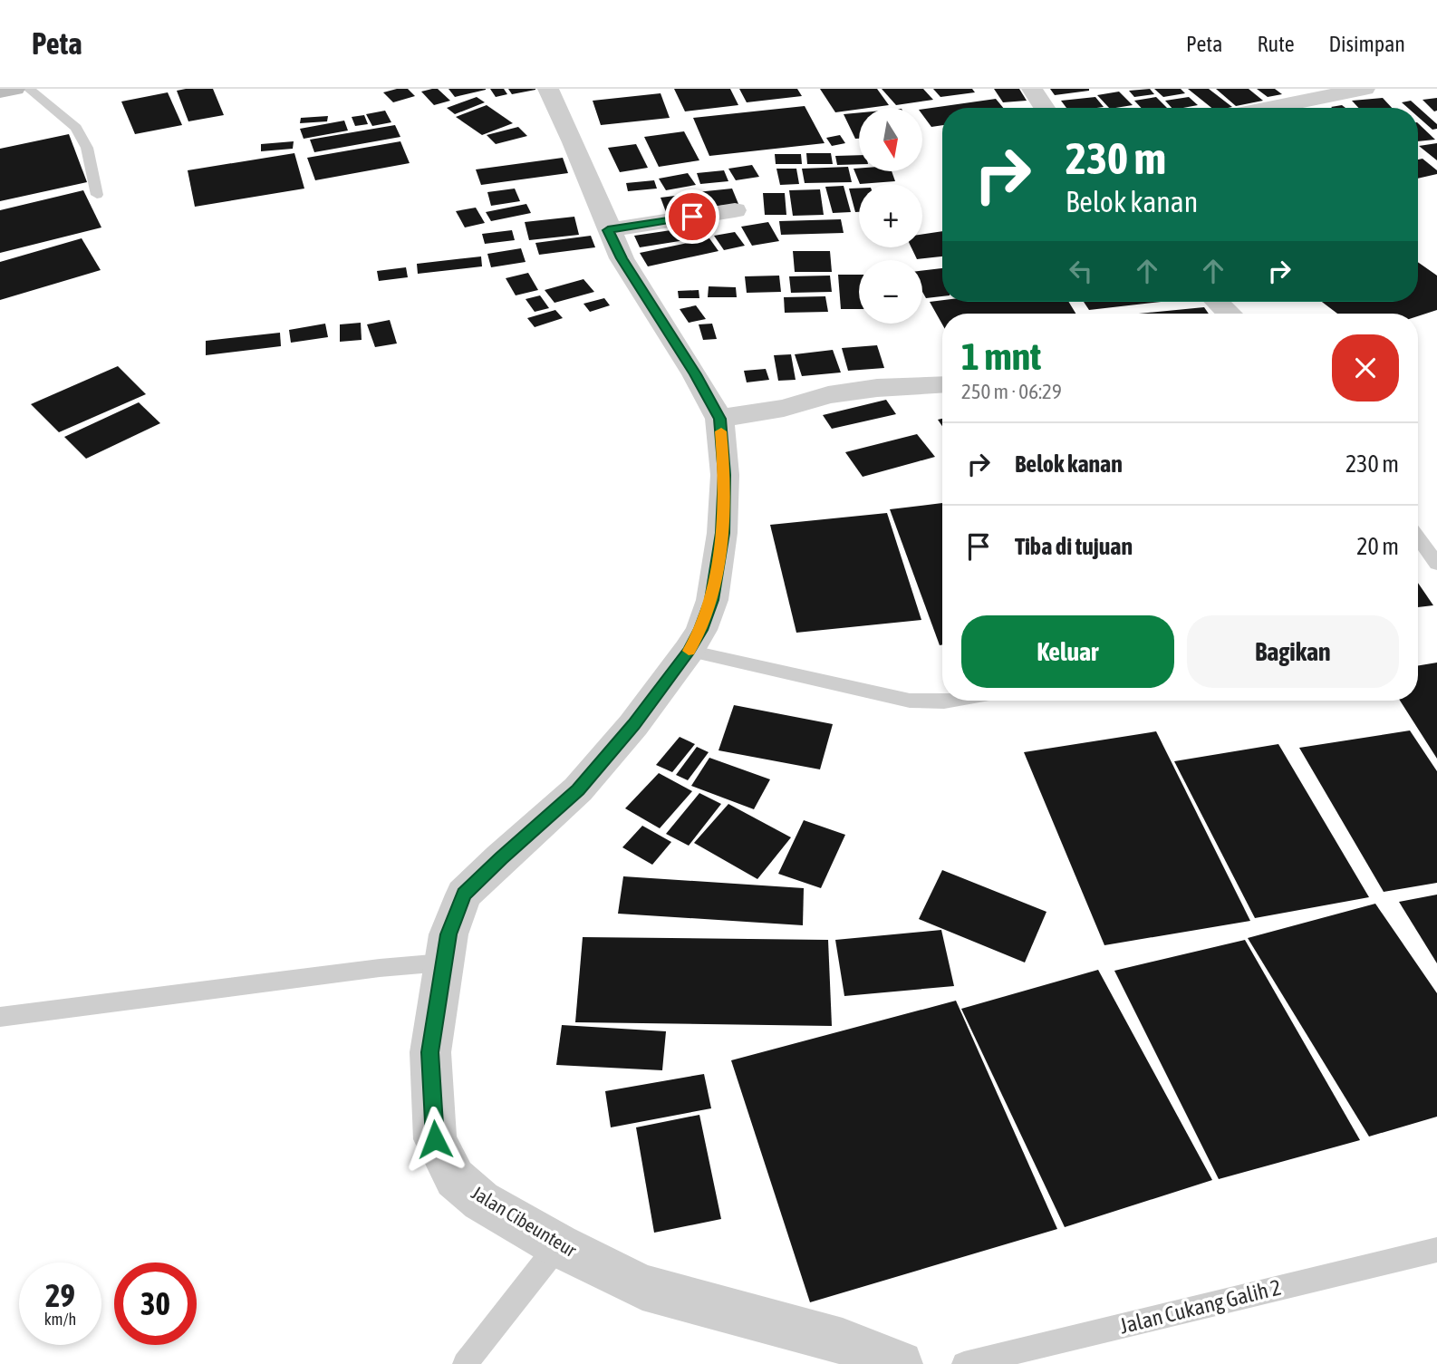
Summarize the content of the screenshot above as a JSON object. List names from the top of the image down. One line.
{"streets":{"street":["Jalan Cibeunteur"],"lane":["Jalan Cukang Galih 2"]},"north":"bottom","page":{"header":"Peta","nav":["Peta","Rute","Disimpan"],"map_buttons":["+","−"],"turn":["230 m","Belok kanan"],"heading":["1 mnt","250 m · 06:29"],"list":[{"name":"Belok kanan","value":"230 m"},{"name":"Tiba di tujuan","value":"20 m"}],"buttons":["Keluar","Bagikan"],"speed":"29 km/h","limit":"30"}}
